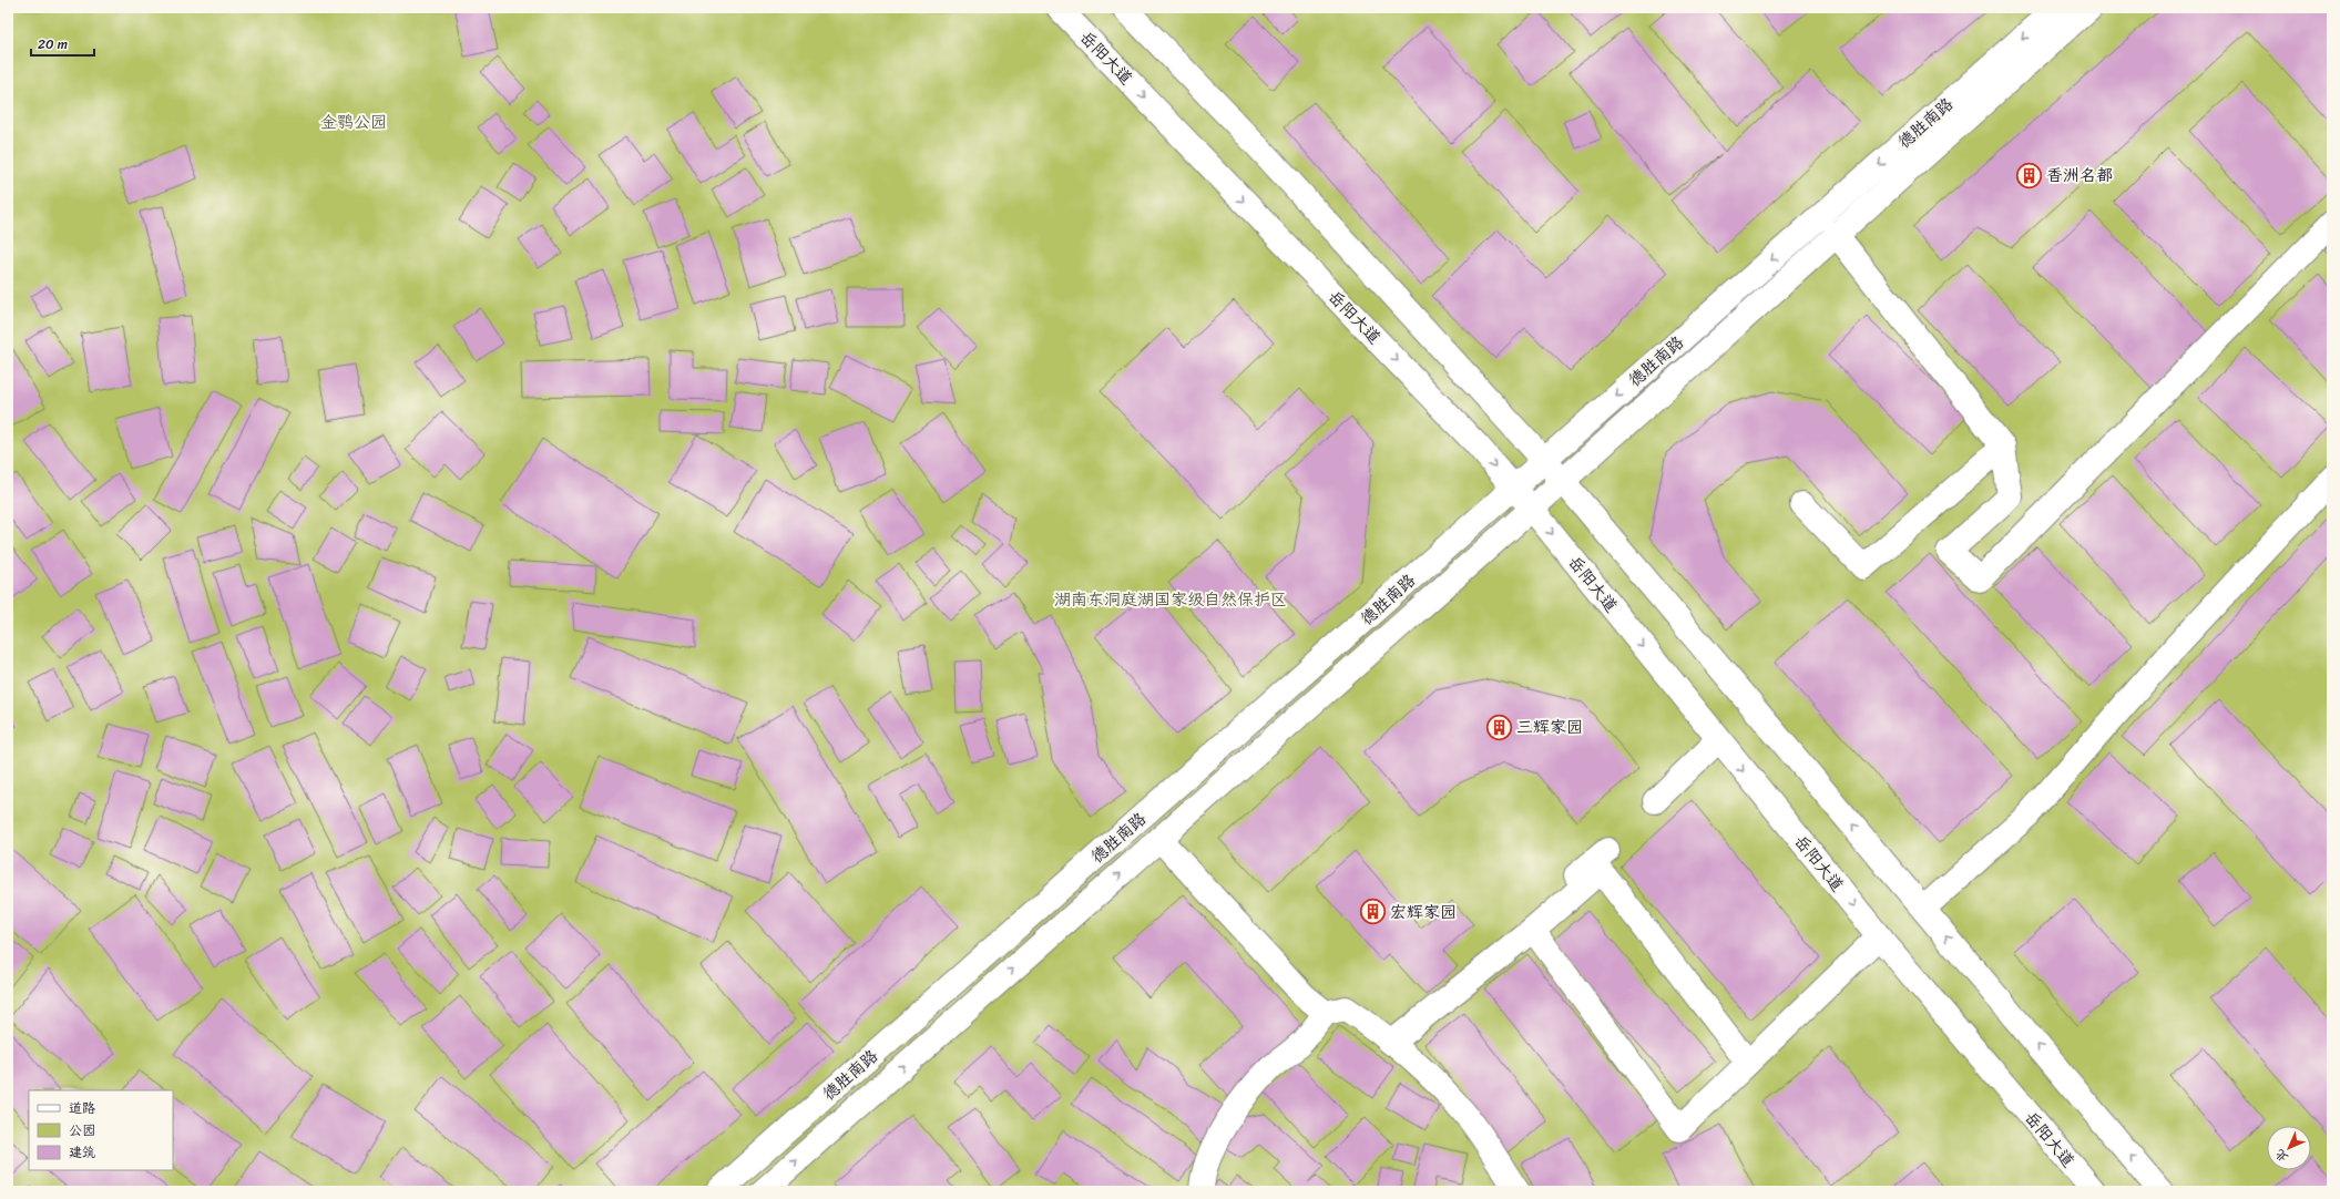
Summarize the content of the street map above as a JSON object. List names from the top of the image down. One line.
{"streets":{"main road":["岳阳大道","德胜南路"]},"crossings":[["岳阳大道","德胜南路"]],"parks":["金鹗公园","湖南东洞庭湖国家级自然保护区"],"places":{"building":["香洲名都","三辉家园","宏辉家园"]},"legend":["道路","公园","建筑"],"scale_bar":"20 m","north":"bottom left"}
